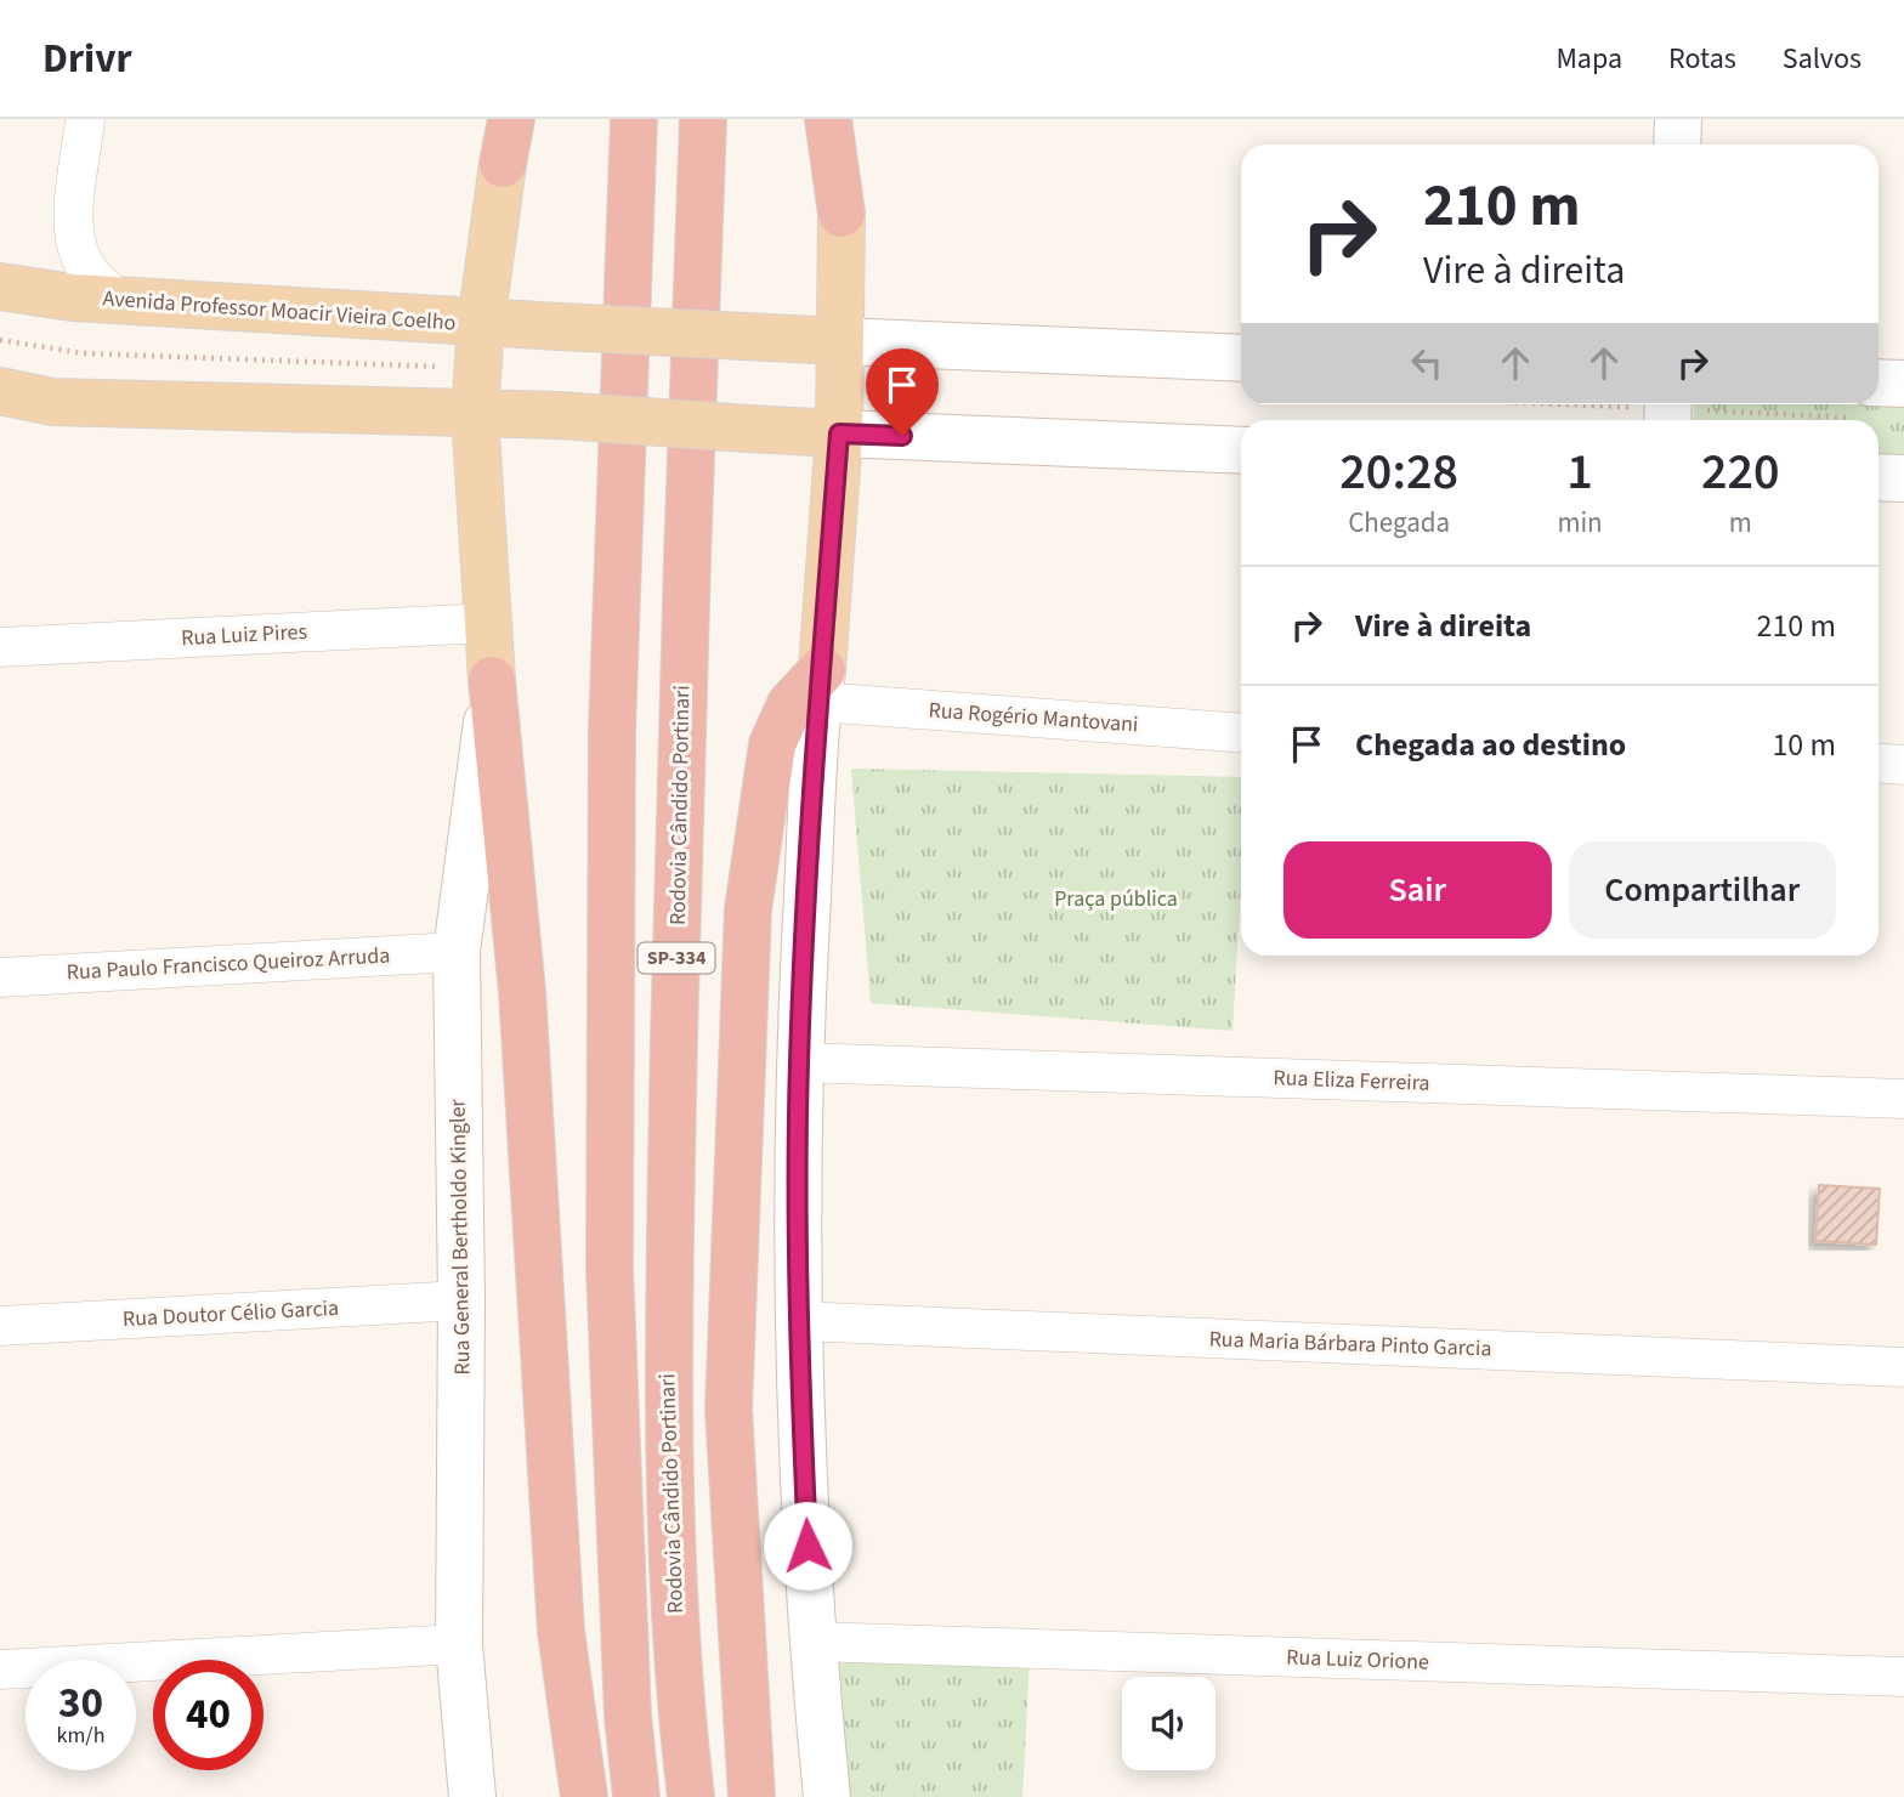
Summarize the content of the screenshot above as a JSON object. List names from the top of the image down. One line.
{"streets":{"highway":["Rodovia Cândido Portinari","SP-334"],"main road":["Avenida Professor Moacir Vieira Coelho"],"street":["Rua Luiz Pires","Rua Rogério Mantovani","Rua Paulo Francisco Queiroz Arruda","Rua Eliza Ferreira","Rua General Bertholdo Kingler","Rua Doutor Célio Garcia","Rua Maria Bárbara Pinto Garcia","Rua Luiz Orione"]},"crossings":[["Rua Paulo Francisco Queiroz Arruda","Rua General Bertholdo Kingler"],["Rua General Bertholdo Kingler","Rua Doutor Célio Garcia"]],"parks":["Praça pública"],"page":{"header":"Drivr","nav":["Mapa","Rotas","Salvos"],"turn":["210 m","Vire à direita"],"eta":["20:28","Chegada","1","min","220","m"],"list":[{"name":"Vire à direita","value":"210 m"},{"name":"Chegada ao destino","value":"10 m"}],"buttons":["Sair","Compartilhar"],"speed":"30 km/h","limit":"40"}}
